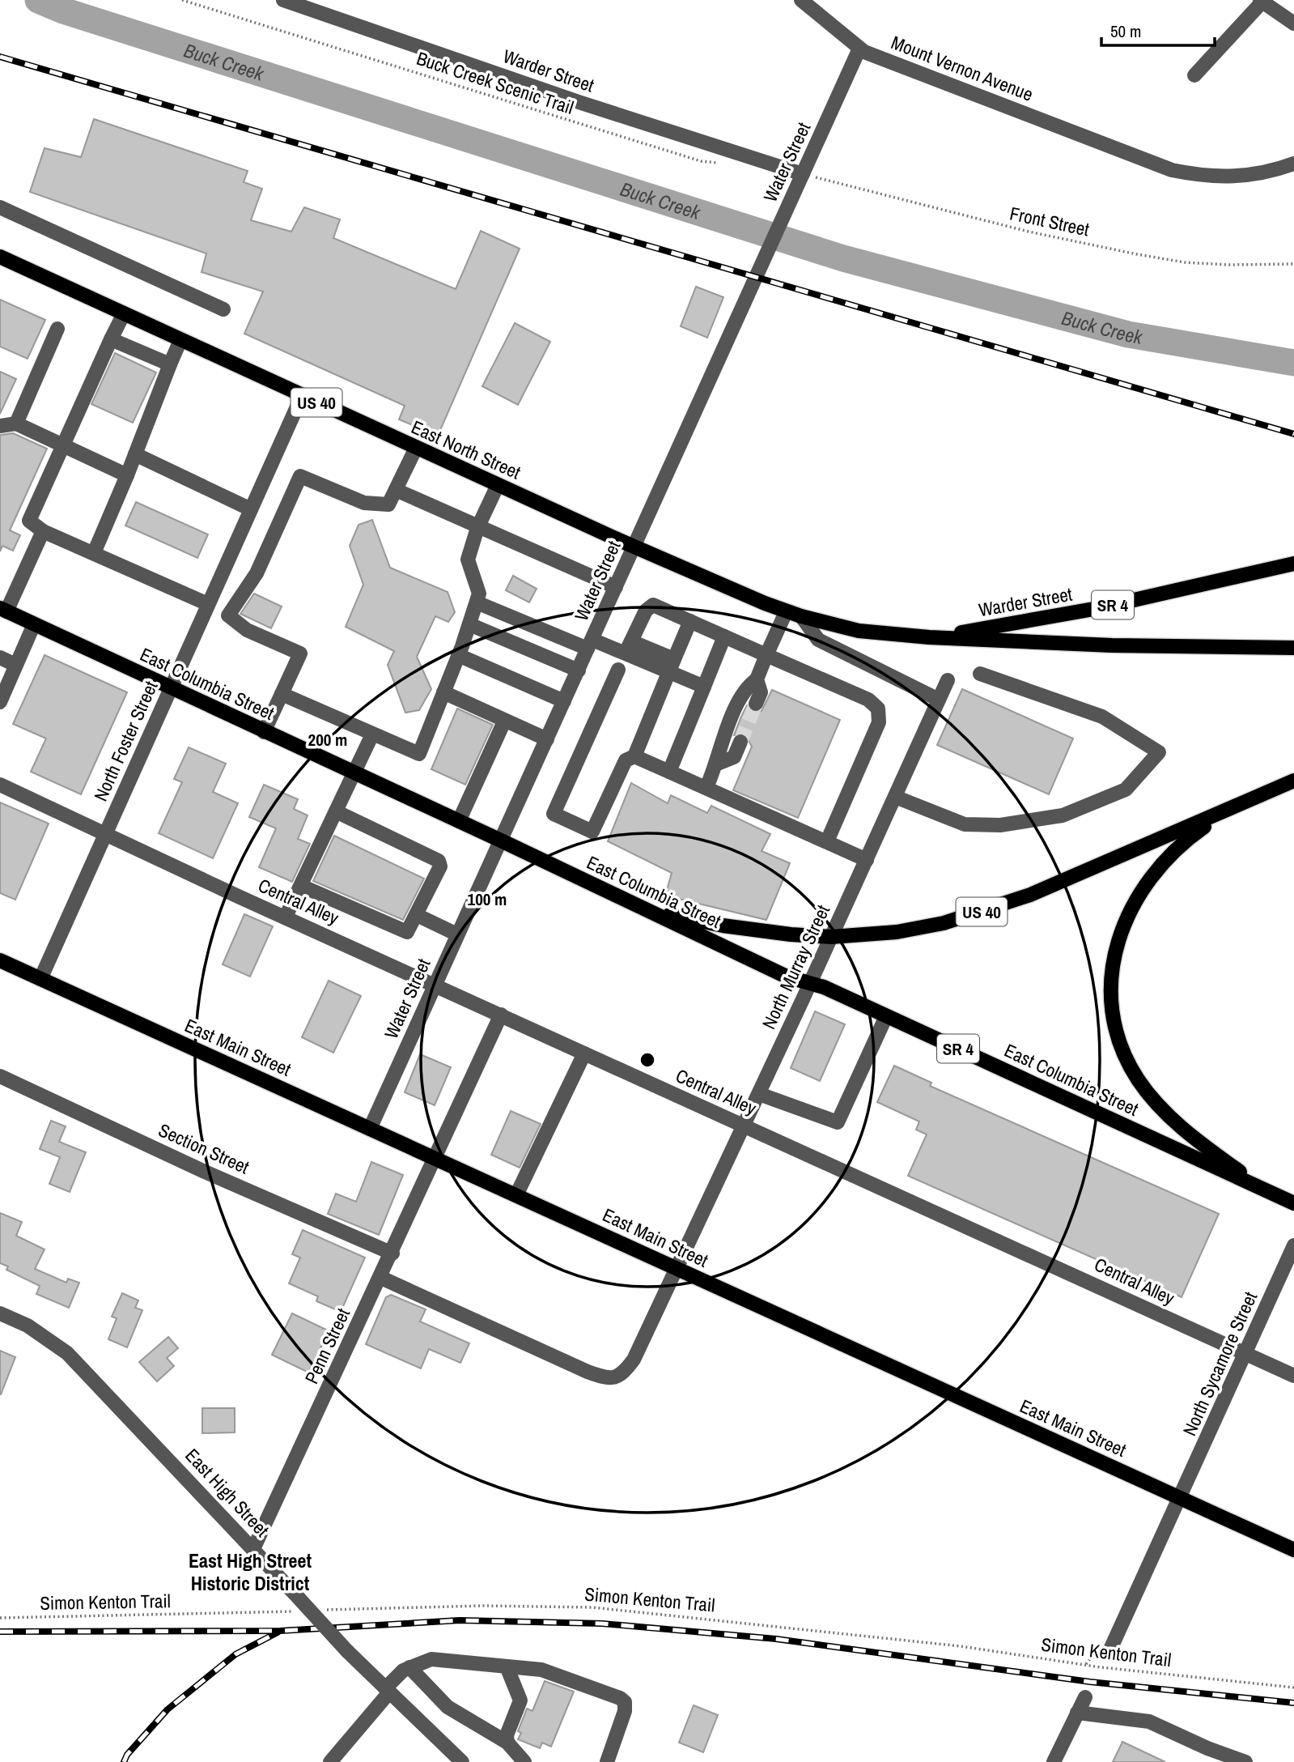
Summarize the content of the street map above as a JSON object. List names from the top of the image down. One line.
{"streets":{"main road":["Warder Street","US 40","East North Street","SR 4","East Columbia Street","East Main Street"],"street":["Mount Vernon Avenue","Water Street","North Foster Street","Central Alley","North Murray Street","Section Street","Penn Street","North Sycamore Street","East High Street"],"path":["Buck Creek Scenic Trail","Front Street","Simon Kenton Trail"]},"crossings":[["Mount Vernon Avenue","Water Street"],["Warder Street","Water Street"],["Warder Street","Front Street"],["Warder Street","US 40"],["Warder Street","East North Street"],["Water Street","Front Street"],["Water Street","East North Street"],["Water Street","East Columbia Street"],["Water Street","Central Alley"],["Water Street","East Main Street"],["US 40","East North Street"],["US 40","East Columbia Street"],["US 40","North Murray Street"],["East North Street","North Foster Street"],["East Columbia Street","North Foster Street"],["East Columbia Street","North Murray Street"],["North Foster Street","Central Alley"],["North Foster Street","East Main Street"],["Central Alley","North Murray Street"],["Central Alley","Penn Street"],["Central Alley","North Sycamore Street"],["North Murray Street","East Main Street"],["North Murray Street","Penn Street"],["East Main Street","Penn Street"],["East Main Street","North Sycamore Street"],["Section Street","Penn Street"],["Penn Street","East High Street"]],"districts":["East High Street Historic District"],"water":["Buck Creek"],"scale_bar":"50 m","rings":["200 m","100 m"]}
